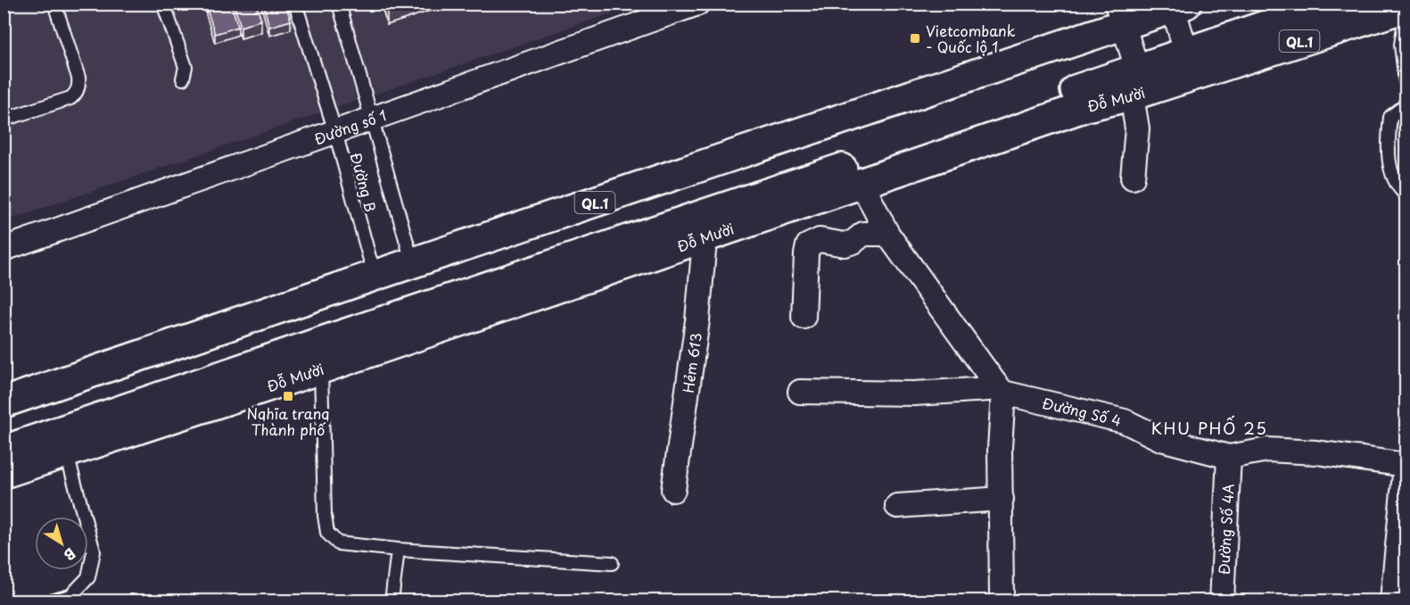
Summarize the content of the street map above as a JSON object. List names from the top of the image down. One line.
{"streets":{"highway":["QL.1","Đỗ Mười"],"street":["Đường số 1","Hẻm 613","Đường Số 4","Đường Số 4A"],"lane":["Đường B"]},"crossings":[["QL.1","Đường B"],["Đỗ Mười","Hẻm 613"],["Đường số 1","Đường B"],["Đường Số 4","Đường Số 4A"]],"districts":["KHU PHỐ 25"],"places":{"transit":["Vietcombank - Quốc lộ 1","Nghĩa trang Thành phố"]},"north":"bottom right"}
